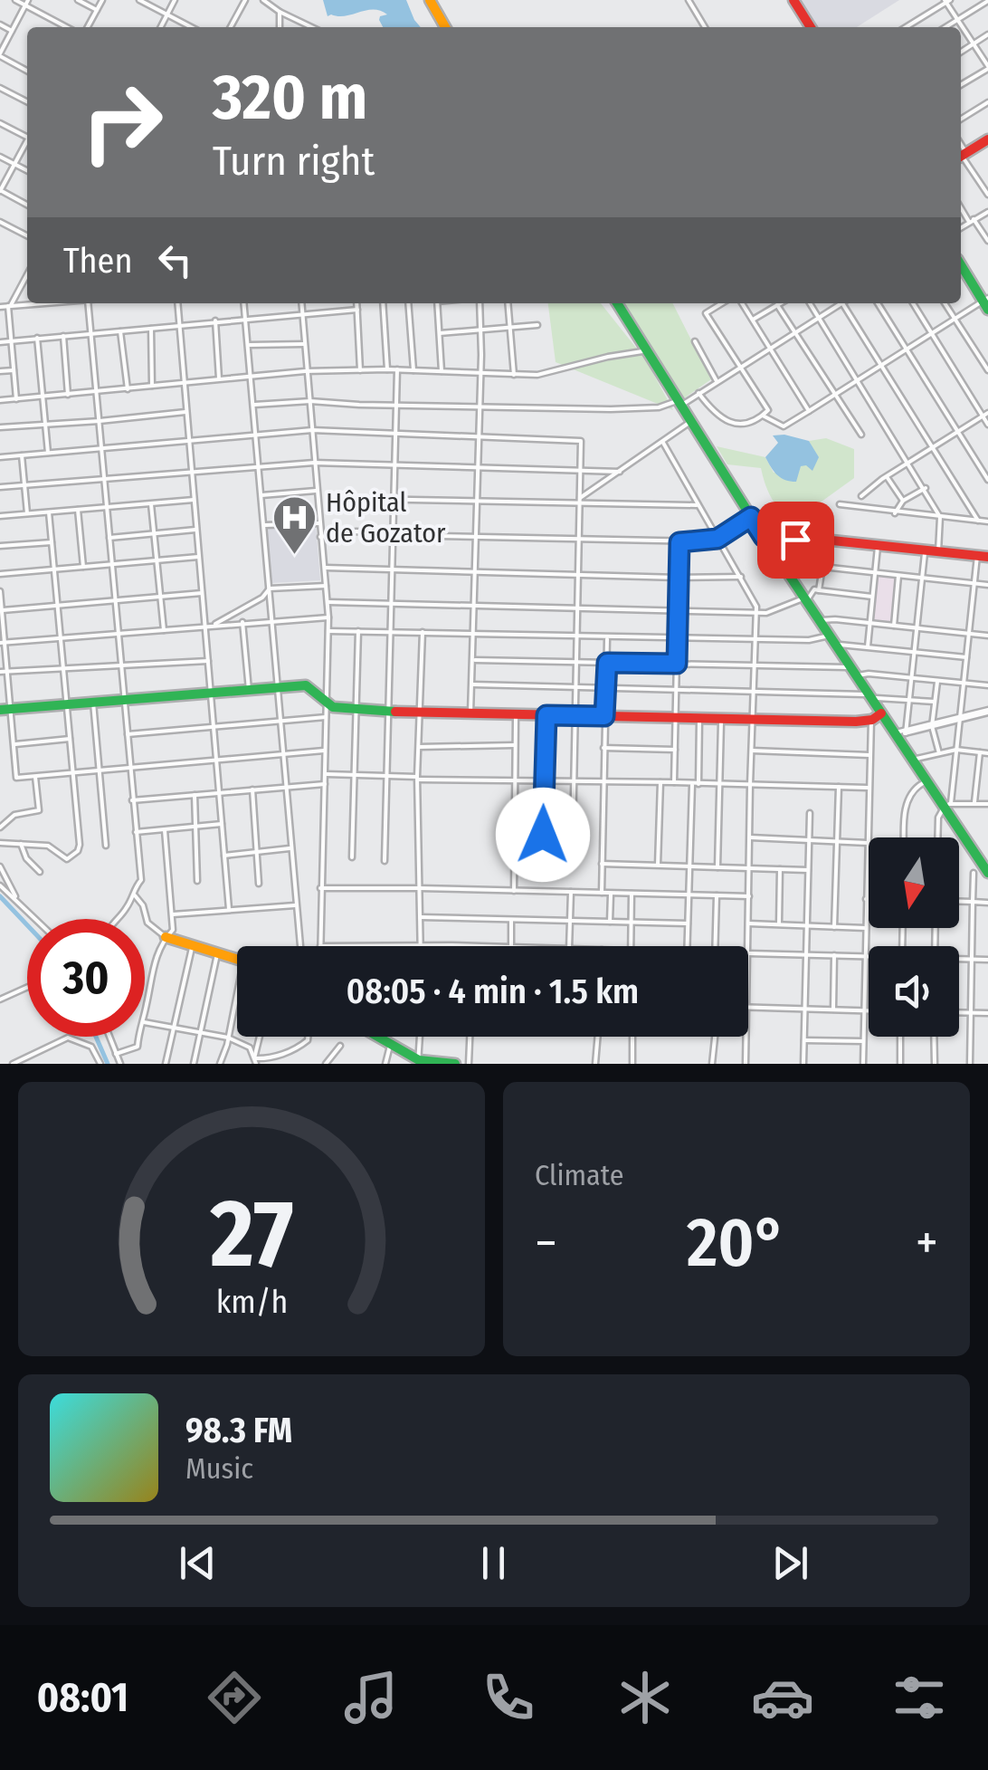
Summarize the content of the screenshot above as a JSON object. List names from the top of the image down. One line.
{"places":{"hospital":["Hôpital de Gozator"]},"north":"bottom","page":{"turn":["320 m","Turn right"],"then":"Then","limit":"30","trip":"08:05 · 4 min · 1.5 km","tile":"Climate","heat":["−","20°","+"],"song":["98.3 FM","Music"],"tabs":"08:01","gauge":["27","km/h"]}}
